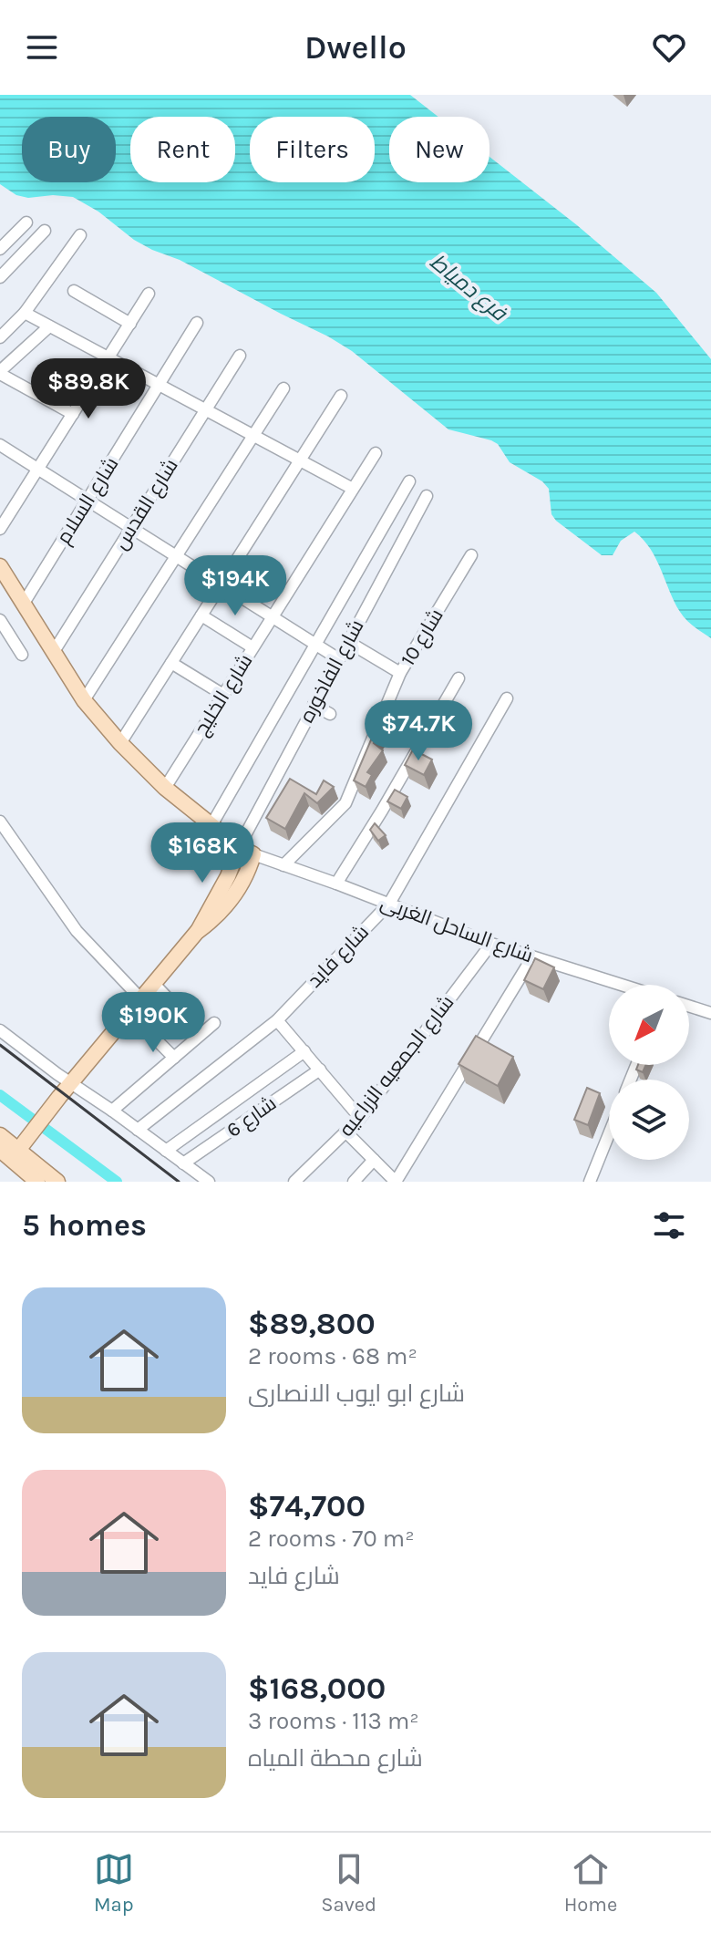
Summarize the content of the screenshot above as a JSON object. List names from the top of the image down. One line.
{"streets":{"street":["شارع السلام","شارع القدس","شارع 10","شارع الفاخوره","شارع الخليج","شارع الساحل الغربى","شارع فايد","شارع الجمعيه الزراعيه","شارع 6"]},"crossings":[["شارع 10","شارع الساحل الغربى"],["شارع الساحل الغربى","شارع فايد"],["شارع الساحل الغربى","شارع الجمعيه الزراعيه"]],"water":["فرع دمياط"],"north":"bottom left","page":{"header":"Dwello","chip":["Buy","Rent","Filters","New"],"price":["$89.8K","$194K","$74.7K","$168K","$190K"],"heading":"5 homes","list":[{"name":"$89,800","note":"2 rooms · 68 m² · شارع ابو ايوب الانصارى"},{"name":"$74,700","note":"2 rooms · 70 m² · شارع فايد"},{"name":"$168,000","note":"3 rooms · 113 m² · شارع محطة المياه"}],"tabs":["Map","Saved","Home"]}}
